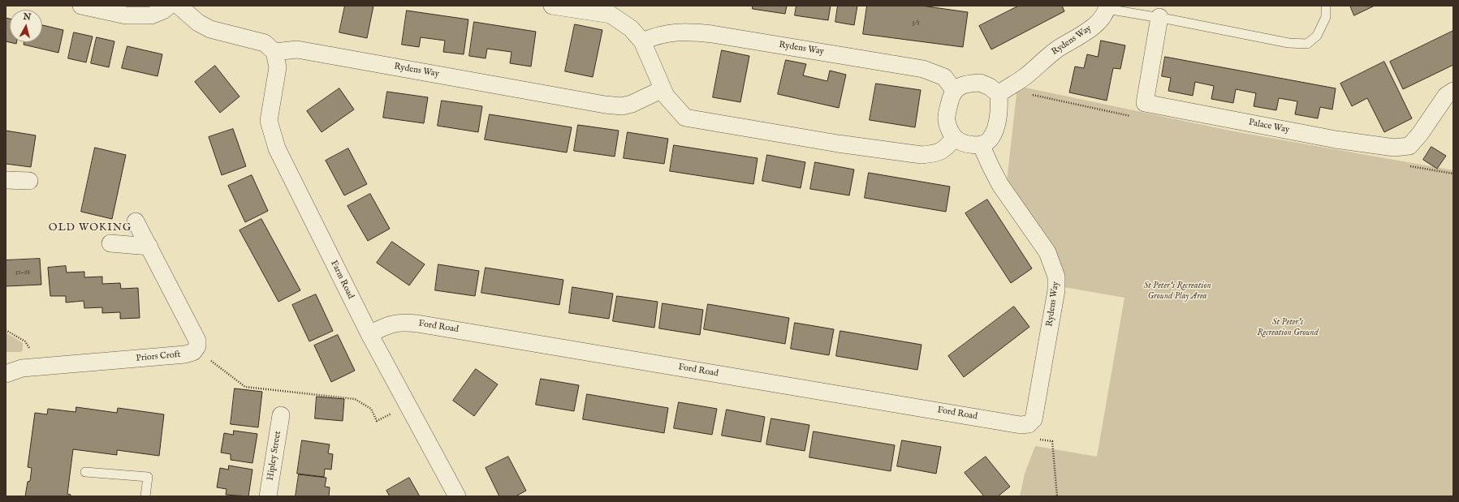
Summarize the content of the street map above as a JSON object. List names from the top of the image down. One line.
{"streets":{"street":["Rydens Way","Palace Way","Farm Road","Ford Road","Priors Croft","Hipley Street"]},"crossings":[["Rydens Way","Farm Road"],["Rydens Way","Ford Road"],["Farm Road","Ford Road"]],"districts":["OLD WOKING"],"parks":["St Peter's Recreation Ground Play Area","St Peter's Recreation Ground"],"house_numbers":["3/5","51-68"],"north":"top"}
